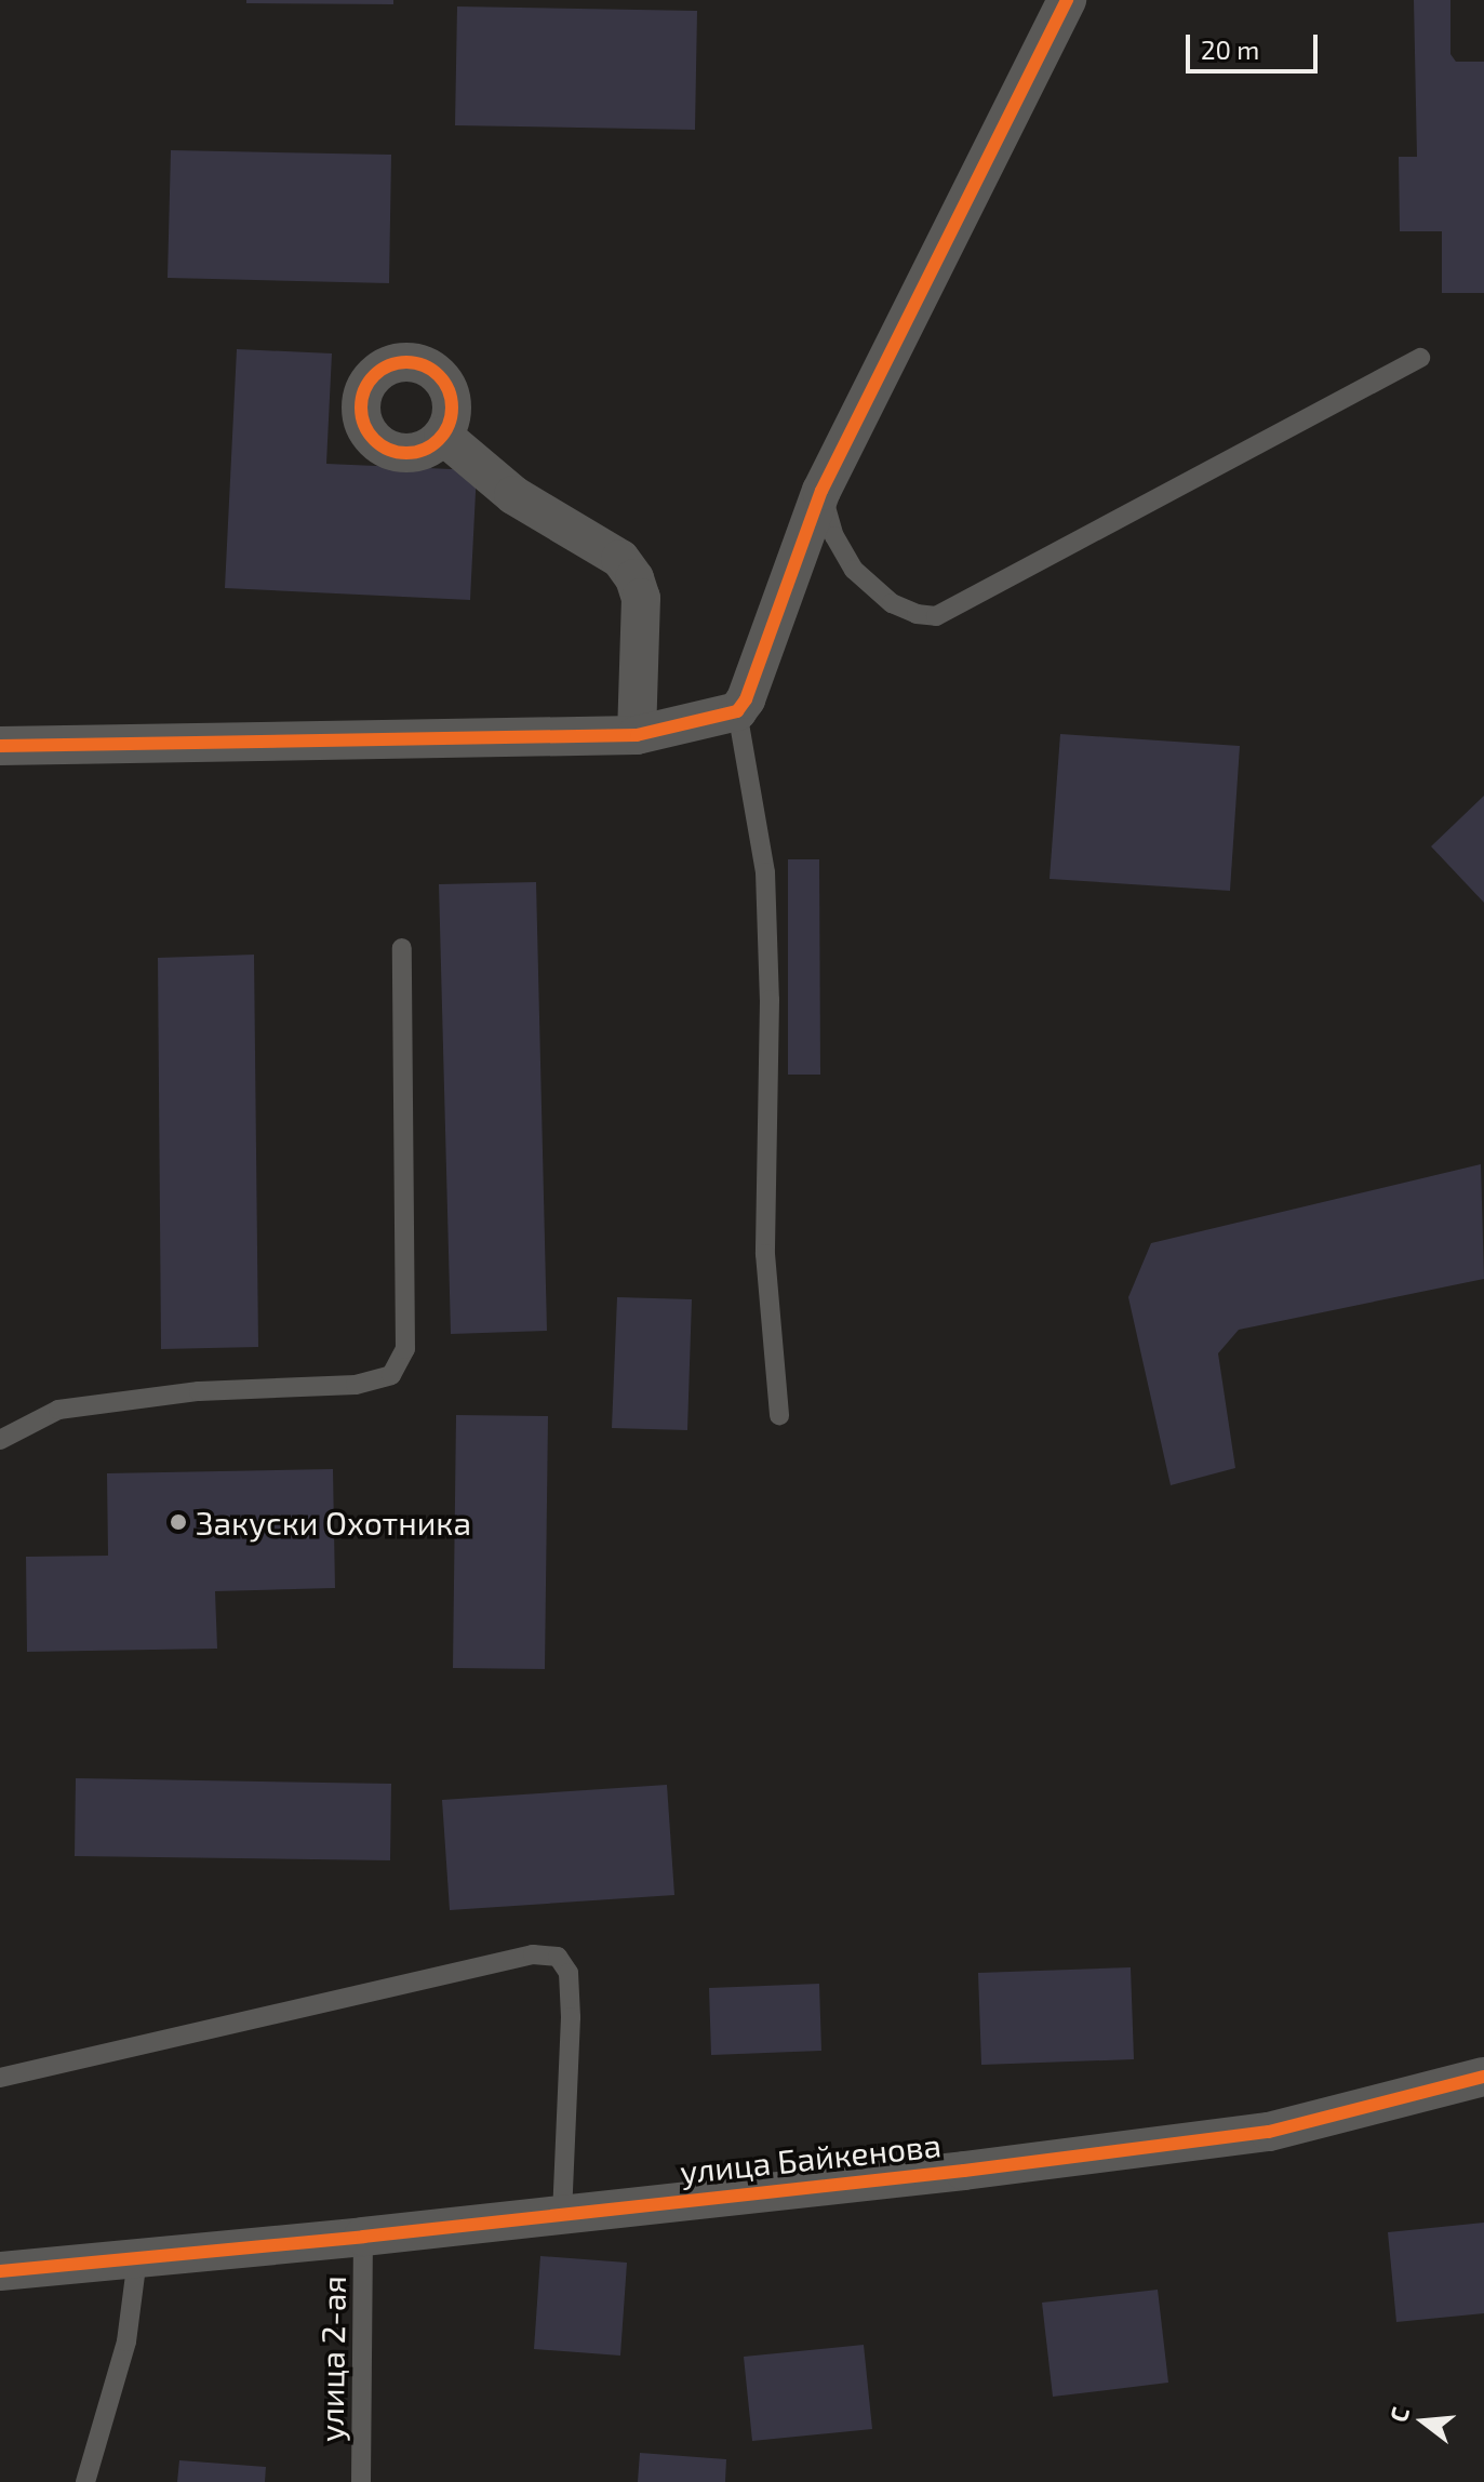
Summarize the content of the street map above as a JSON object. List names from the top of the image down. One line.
{"streets":{"street":["улица Байкенова"],"lane":["улица 2-ая"]},"crossings":[["улица Байкенова","улица 2-ая"]],"places":["Закуски Охотника"],"scale_bar":"20 m","north":"left"}
